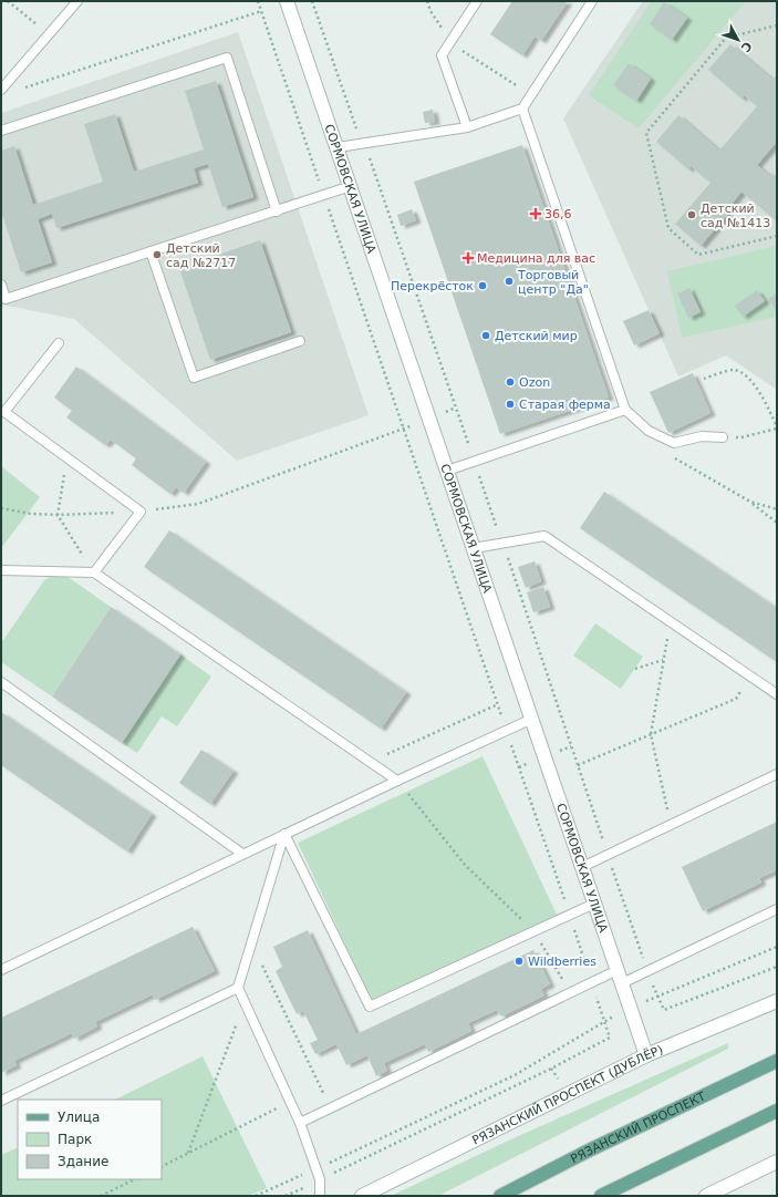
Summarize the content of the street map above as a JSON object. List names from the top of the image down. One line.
{"streets":{"main road":["РЯЗАНСКИЙ ПРОСПЕКТ"],"street":["СОРМОВСКАЯ УЛИЦА","РЯЗАНСКИЙ ПРОСПЕКТ (ДУБЛЁР)"]},"crossings":[["СОРМОВСКАЯ УЛИЦА","РЯЗАНСКИЙ ПРОСПЕКТ (ДУБЛЁР)"]],"places":{"health":["36,6","Медицина для вас"],"other":["Детский сад №1413","Детский сад №2717","Торговый центр \"Да\"","Перекрёсток","Детский мир","Ozon","Старая ферма","Wildberries"]},"legend":["Улица","Парк","Здание"],"north":"bottom right"}
